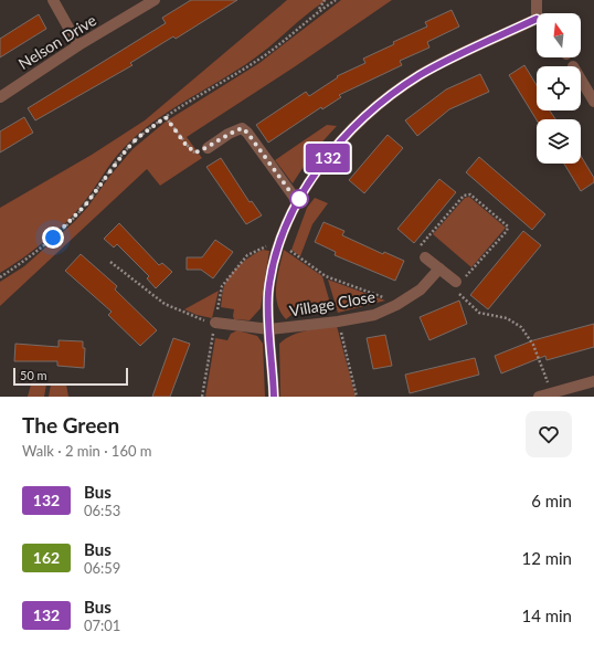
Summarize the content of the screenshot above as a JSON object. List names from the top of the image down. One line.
{"streets":{"street":["Nelson Drive","Village Close"]},"lines":["bus line 132"],"scale_bar":"50 m","north":"top","page":{"on_map":"132","scale":"50 m","heading":["The Green","Walk · 2 min · 160 m"],"list":[{"mark":"132","name":"Bus","note":"06:53","value":"6 min"},{"mark":"162","name":"Bus","note":"06:59","value":"12 min"},{"mark":"132","name":"Bus","note":"07:01","value":"14 min"}]}}
